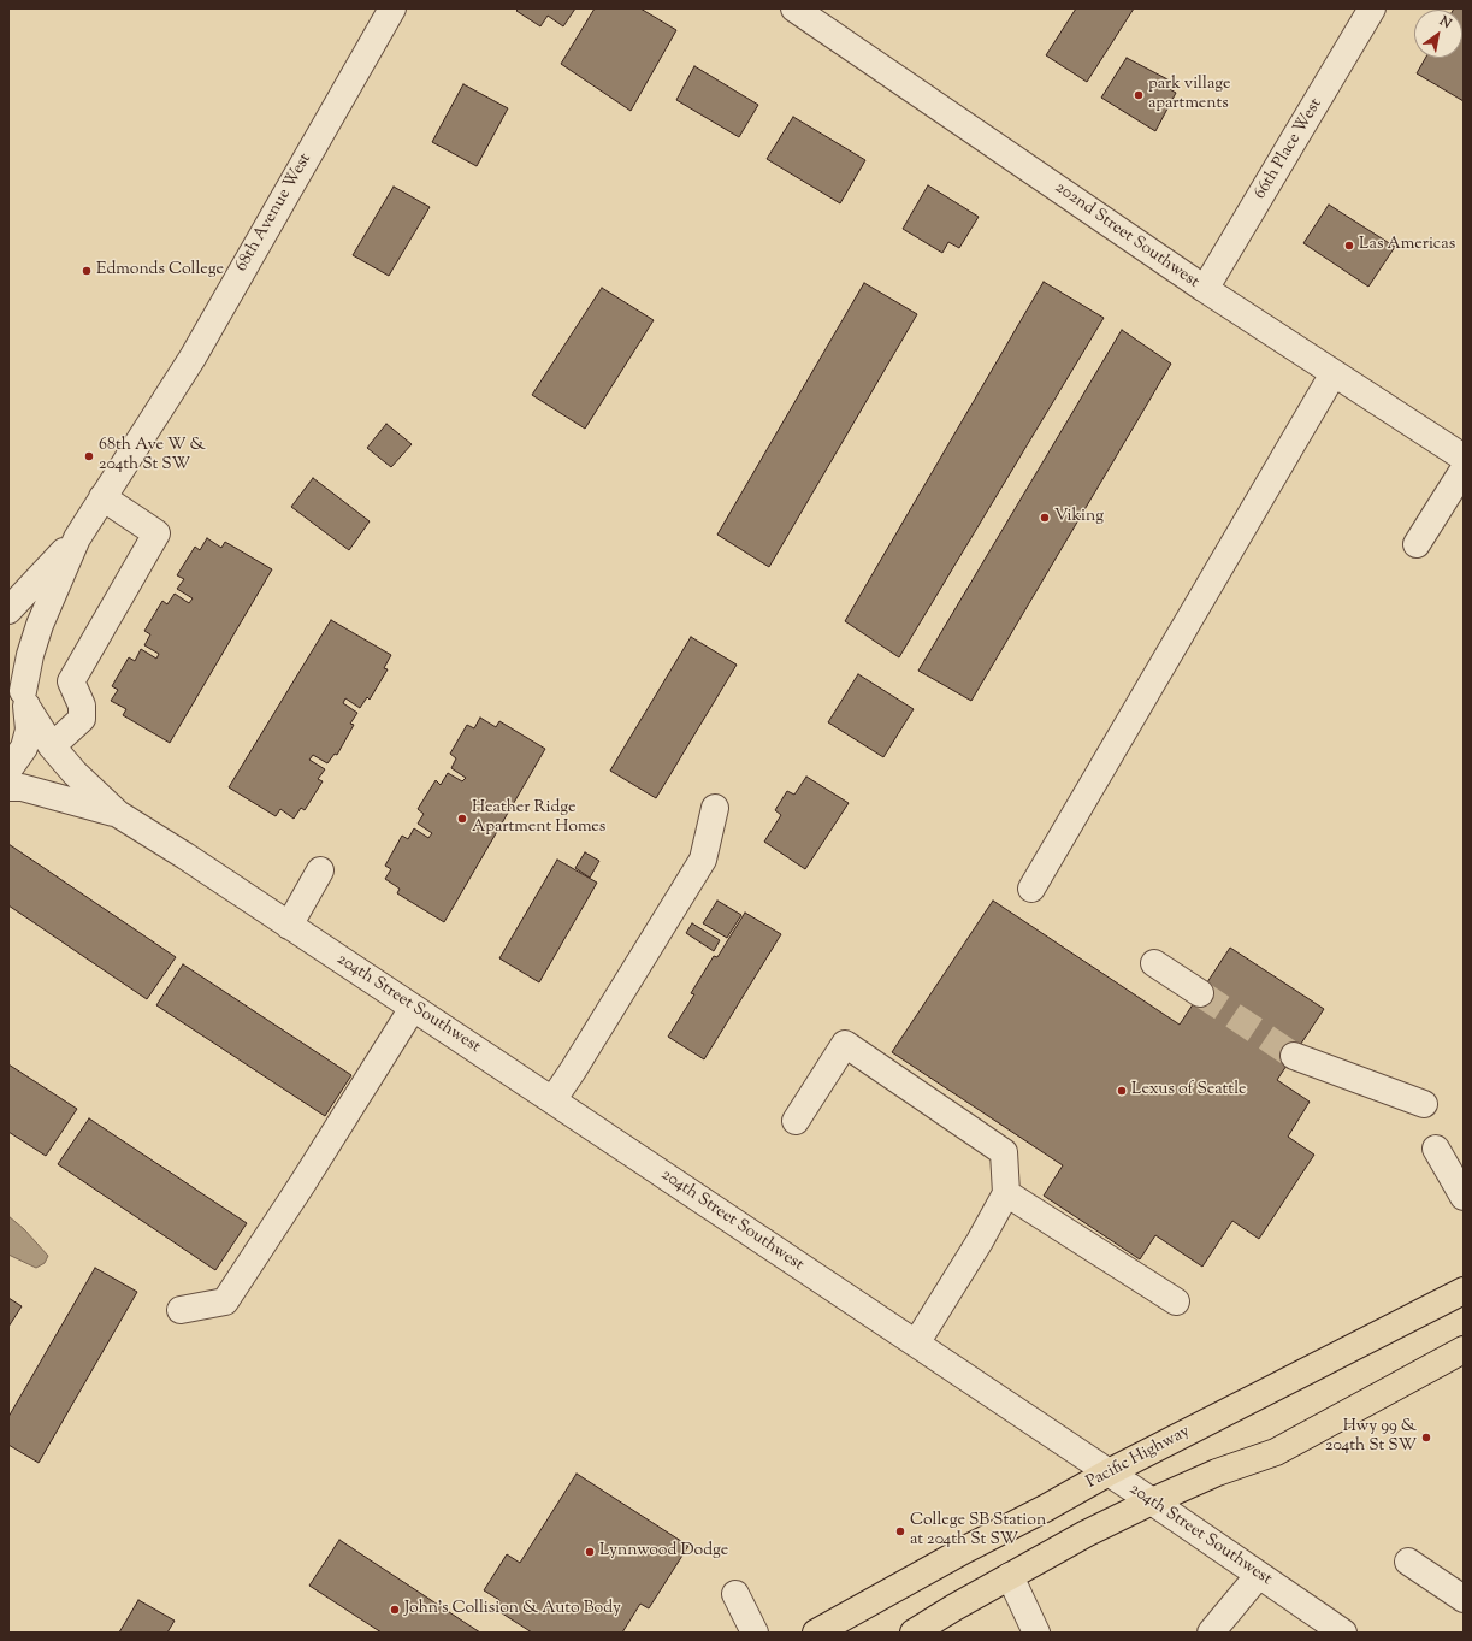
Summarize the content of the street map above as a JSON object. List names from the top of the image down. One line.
{"streets":{"highway":["Pacific Highway"],"street":["66th Place West","68th Avenue West","202nd Street Southwest","204th Street Southwest"]},"crossings":[["66th Place West","202nd Street Southwest"],["68th Avenue West","204th Street Southwest"],["204th Street Southwest","Pacific Highway"]],"places":["park village apartments","Las Americas","Edmonds College","68th Ave W & 204th St SW","Viking","Heather Ridge Apartment Homes","Lexus of Seattle","Hwy 99 & 204th St SW","College SB Station at 204th St SW","Lynnwood Dodge","John's Collision & Auto Body"],"north":"top right"}
